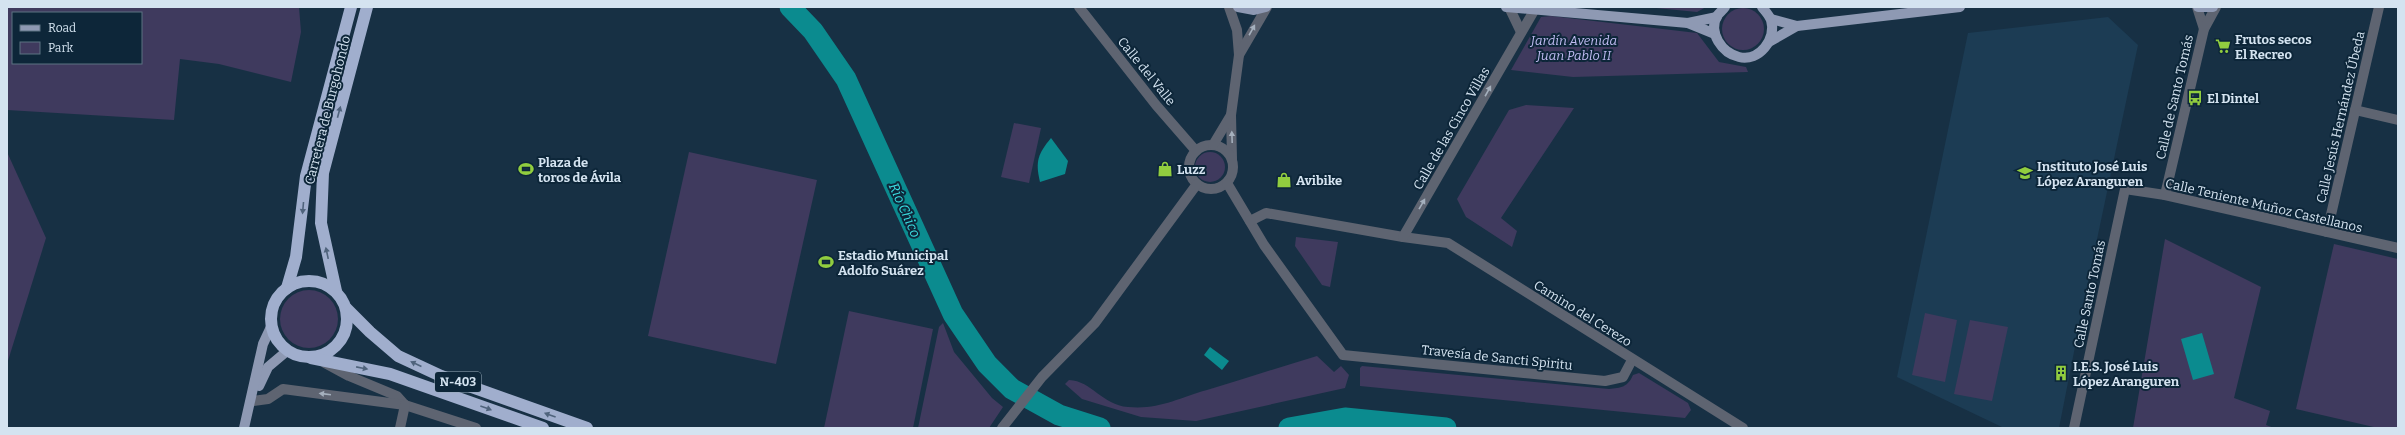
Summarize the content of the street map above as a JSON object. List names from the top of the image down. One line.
{"streets":{"highway":["Carretera de Burgohondo","N-403"],"street":["Calle del Valle","Calle de Santo Tomás","Calle Jesús Hernández Úbeda","Calle de las Cinco Villas","Calle Teniente Muñoz Castellanos","Calle Santo Tomás","Camino del Cerezo","Travesía de Sancti Spiritu"]},"crossings":[["Calle de Santo Tomás","Calle Teniente Muñoz Castellanos"],["Carretera de Burgohondo","N-403"],["Calle Jesús Hernández Úbeda","Calle Teniente Muñoz Castellanos"],["Calle de las Cinco Villas","Camino del Cerezo"],["Calle Teniente Muñoz Castellanos","Calle Santo Tomás"],["Camino del Cerezo","Travesía de Sancti Spiritu"]],"one_way":["Calle de las Cinco Villas"],"water":["Río Chico"],"parks":["Jardín Avenida Juan Pablo II"],"places":{"supermarket":["Frutos secos El Recreo"],"bus stop":["El Dintel"],"sports":["Plaza de toros de Ávila","Estadio Municipal Adolfo Suárez"],"shop":["Luzz","Avibike"],"school or university":["Instituto José Luis López Aranguren"],"building":["I.E.S. José Luis López Aranguren"]},"legend":["Road","Park"]}
